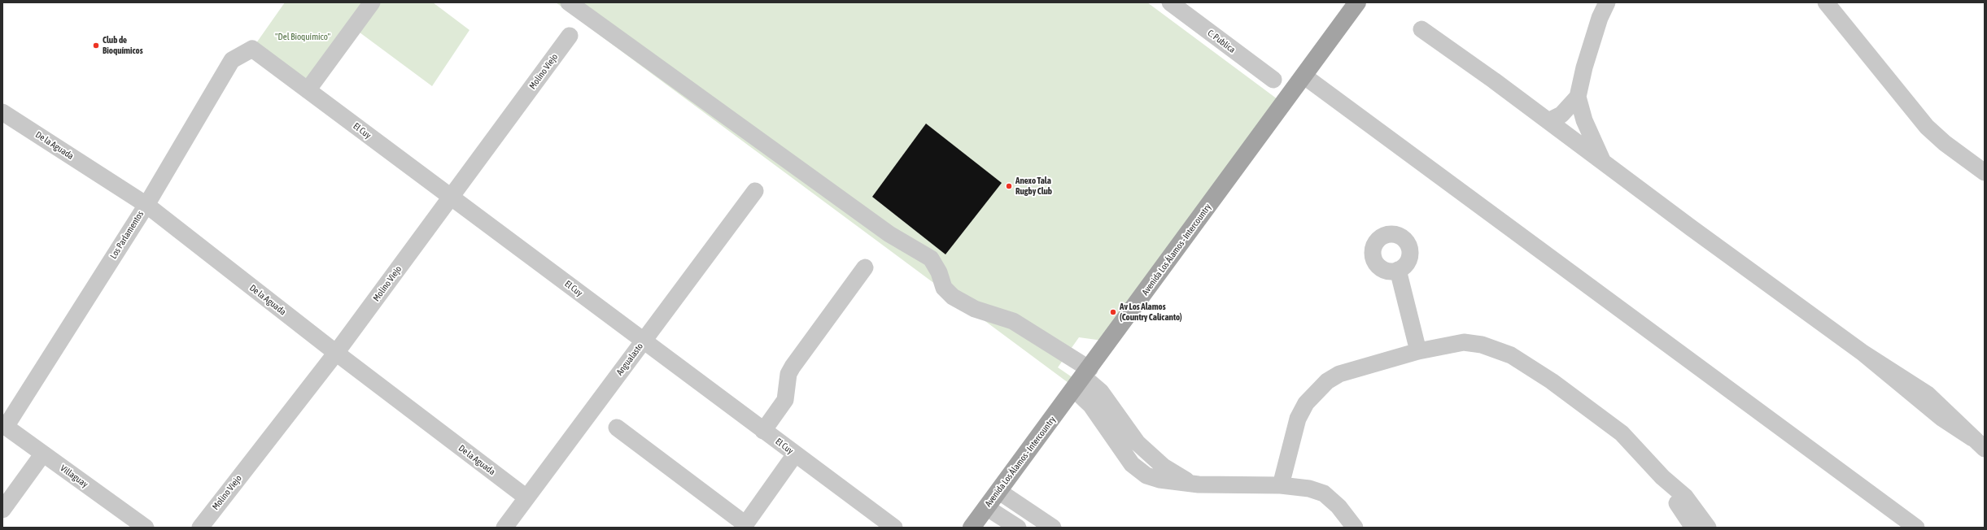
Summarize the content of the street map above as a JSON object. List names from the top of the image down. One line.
{"streets":{"main road":["Avenida Los Álamos - Intercountry"],"street":["C. Publica","Molino Viejo","El Cuy","De la Aguada","Los Parlamentos","Angualasto","Villaguay"]},"crossings":[["Molino Viejo","El Cuy"],["Molino Viejo","De la Aguada"],["El Cuy","Los Parlamentos"],["El Cuy","Angualasto"],["De la Aguada","Los Parlamentos"],["De la Aguada","Angualasto"],["Los Parlamentos","Villaguay"]],"parks":["\"Del Bioquímico\""],"places":["Club de Bioquímicos","Anexo Tala Rugby Club","Av Los Alamos (Country Calicanto)"]}
